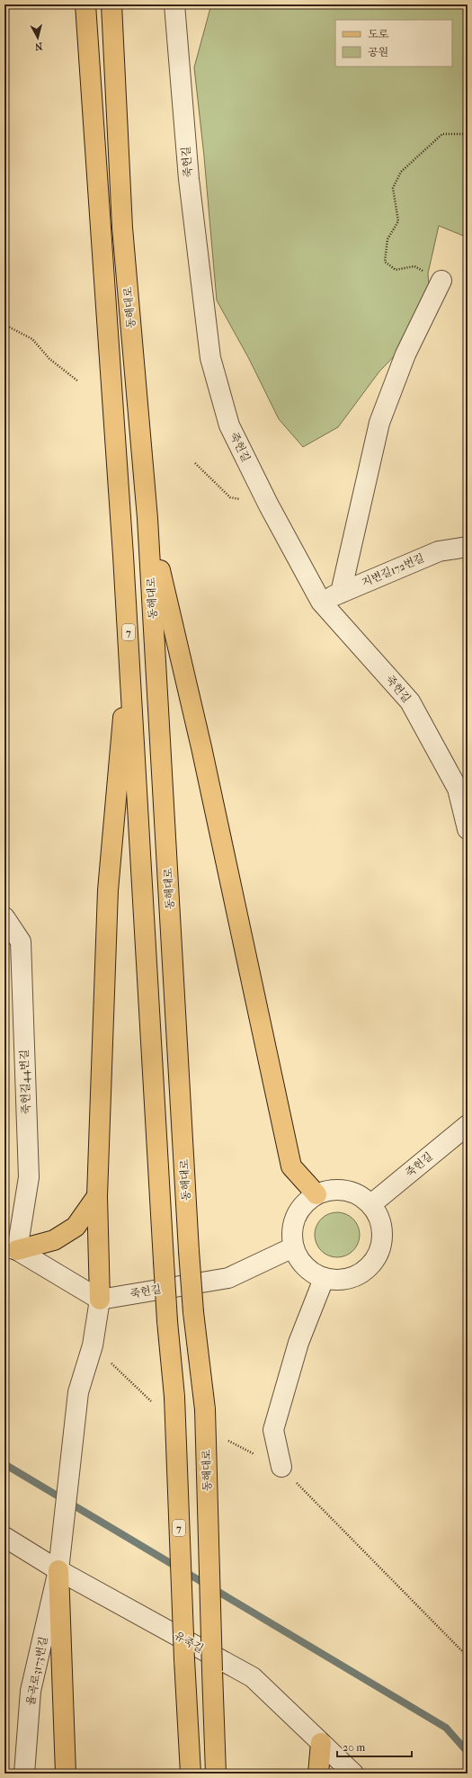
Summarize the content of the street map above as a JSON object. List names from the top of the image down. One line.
{"streets":{"main road":["동해대로","7"],"street":["죽헌길","지변길172번길","죽헌길44번길","유죽길","율곡로3173번길"]},"crossings":[["죽헌길","지변길172번길"],["죽헌길","율곡로3173번길"],["유죽길","율곡로3173번길"]],"legend":["도로","공원"],"scale_bar":"20 m","north":"bottom"}
